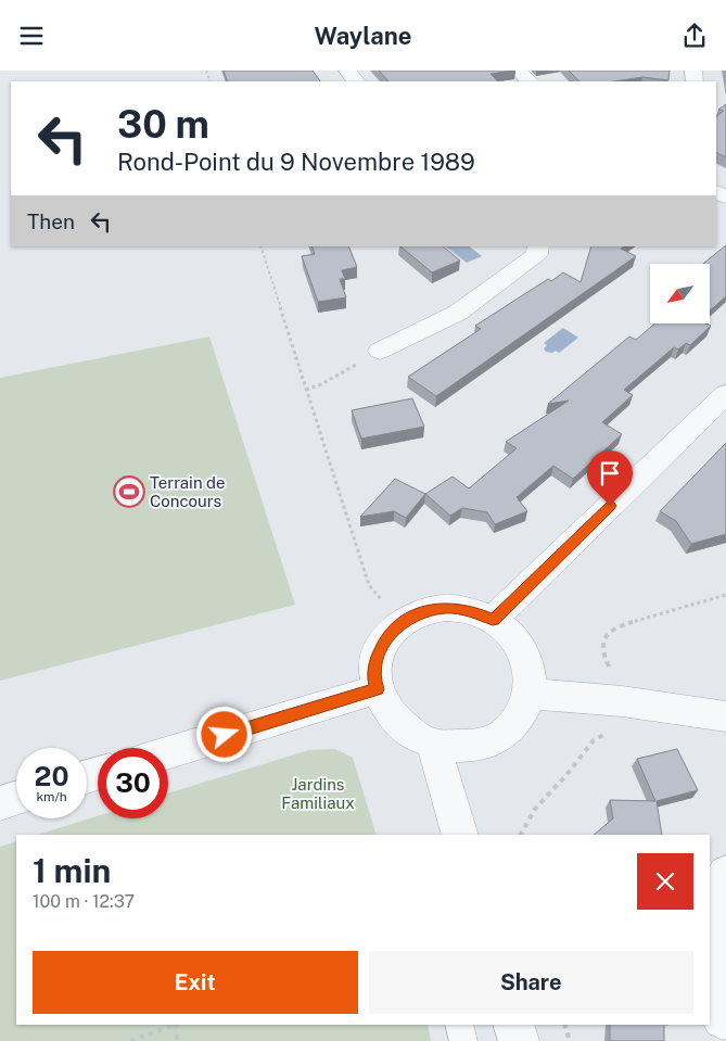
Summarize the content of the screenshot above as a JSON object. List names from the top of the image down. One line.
{"parks":["Jardins Familiaux"],"places":{"sports":["Terrain de Concours"]},"north":"bottom left","page":{"header":"Waylane","turn":["30 m","Rond-Point du 9 Novembre 1989"],"then":"Then","speed":"20 km/h","limit":"30","heading":["1 min","100 m · 12:37"],"buttons":["Exit","Share"]}}
